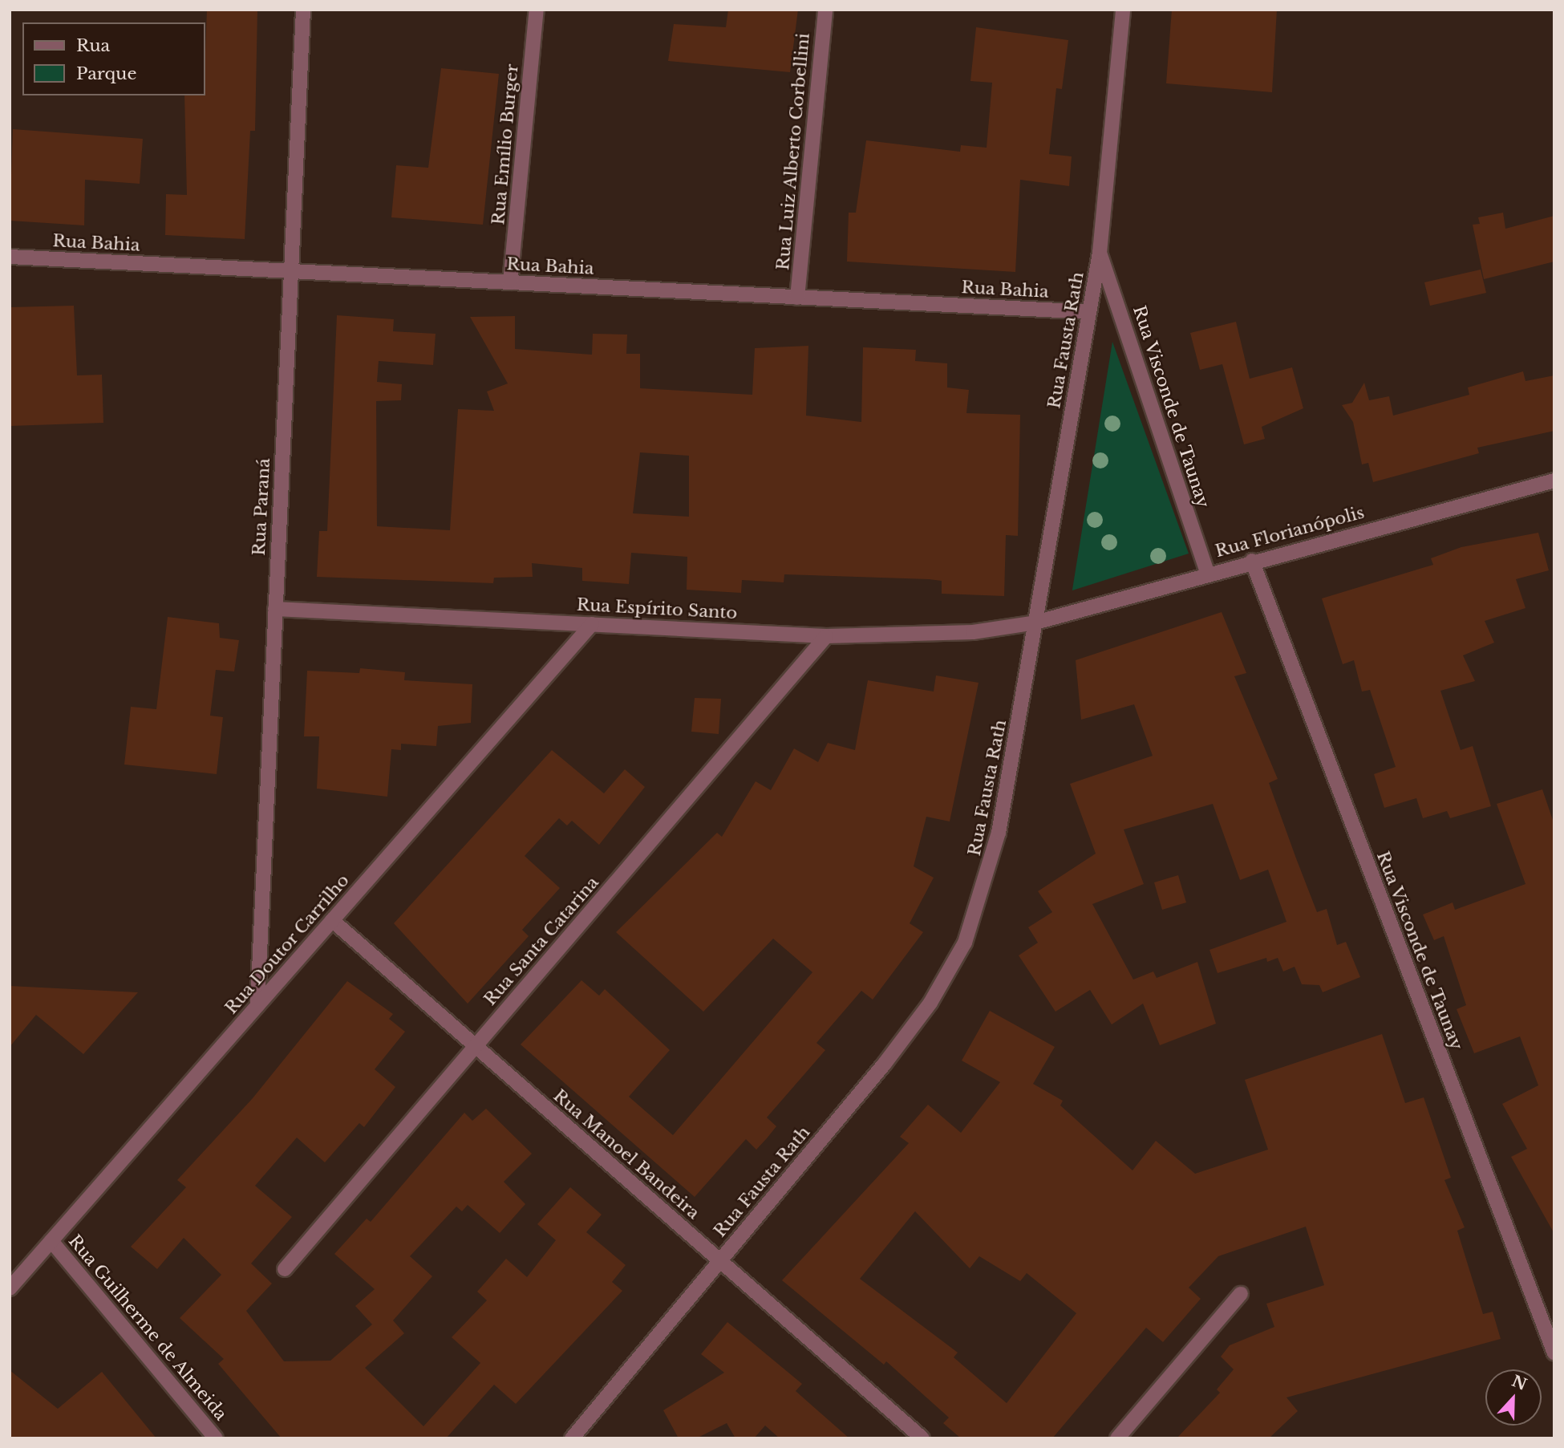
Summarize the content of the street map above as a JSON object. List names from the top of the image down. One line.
{"streets":{"street":["Rua Emílio Burger","Rua Luiz Alberto Corbellini","Rua Bahia","Rua Fausta Rath","Rua Visconde de Taunay","Rua Paraná","Rua Florianópolis","Rua Espírito Santo","Rua Santa Catarina","Rua Doutor Carrilho","Rua Manoel Bandeira","Rua Guilherme de Almeida"]},"crossings":[["Rua Emílio Burger","Rua Bahia"],["Rua Luiz Alberto Corbellini","Rua Bahia"],["Rua Bahia","Rua Fausta Rath"],["Rua Bahia","Rua Paraná"],["Rua Fausta Rath","Rua Visconde de Taunay"],["Rua Fausta Rath","Rua Florianópolis"],["Rua Fausta Rath","Rua Espírito Santo"],["Rua Fausta Rath","Rua Manoel Bandeira"],["Rua Visconde de Taunay","Rua Florianópolis"],["Rua Paraná","Rua Espírito Santo"],["Rua Paraná","Rua Doutor Carrilho"],["Rua Florianópolis","Rua Espírito Santo"],["Rua Espírito Santo","Rua Santa Catarina"],["Rua Espírito Santo","Rua Doutor Carrilho"],["Rua Santa Catarina","Rua Manoel Bandeira"],["Rua Doutor Carrilho","Rua Manoel Bandeira"],["Rua Doutor Carrilho","Rua Guilherme de Almeida"]],"legend":["Rua","Parque"],"north":"top"}
